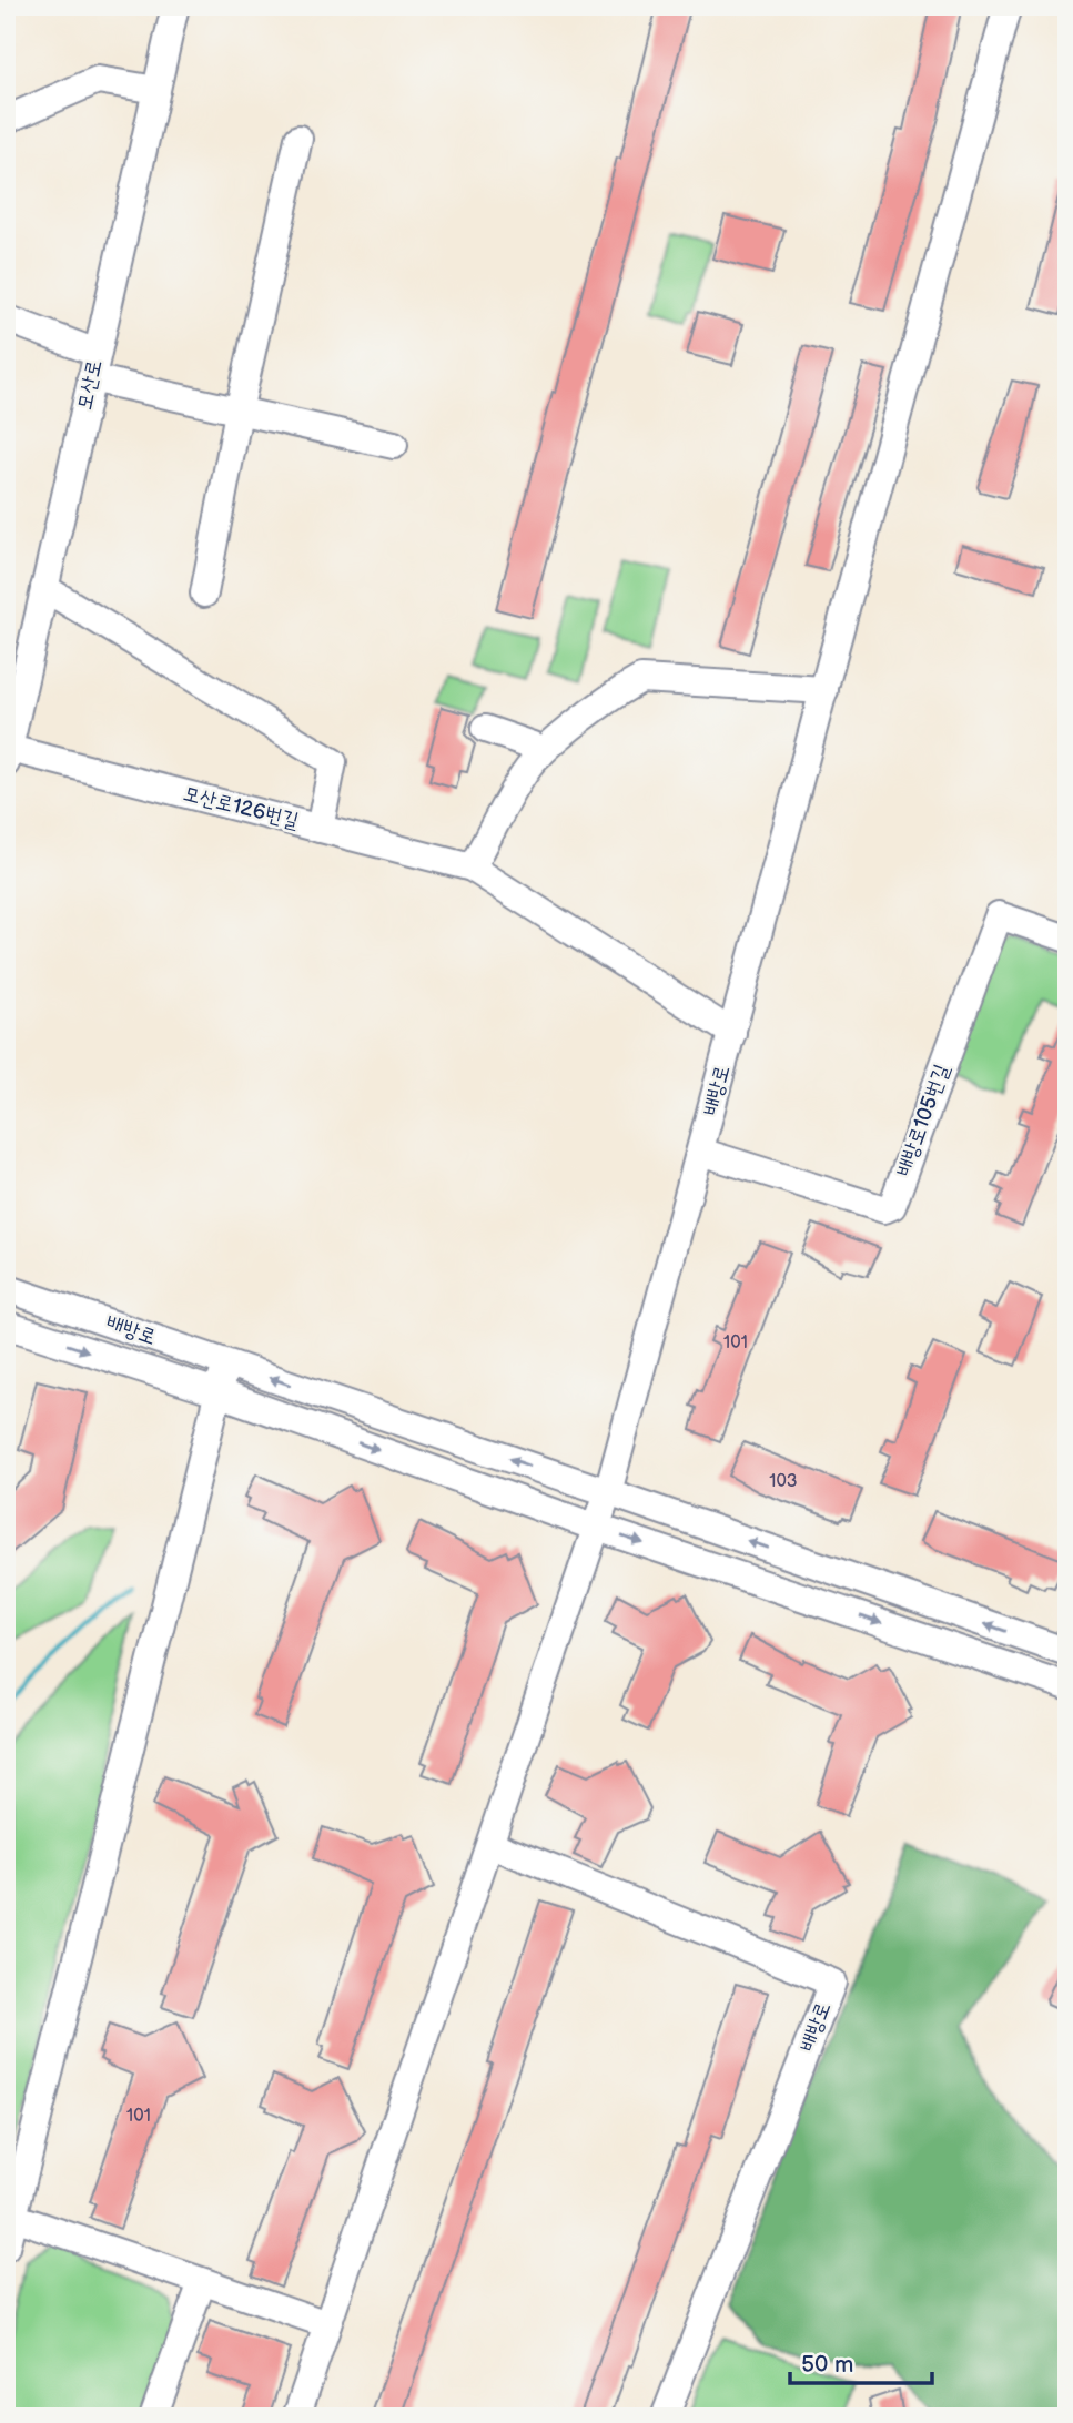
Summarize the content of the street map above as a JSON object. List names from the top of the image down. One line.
{"streets":{"street":["모산로","모산로126번길","배방로","배방로105번길"]},"crossings":[["모산로","모산로126번길"],["모산로126번길","배방로"],["배방로","배방로105번길"]],"house_numbers":["101","103","101"],"scale_bar":"50 m"}
